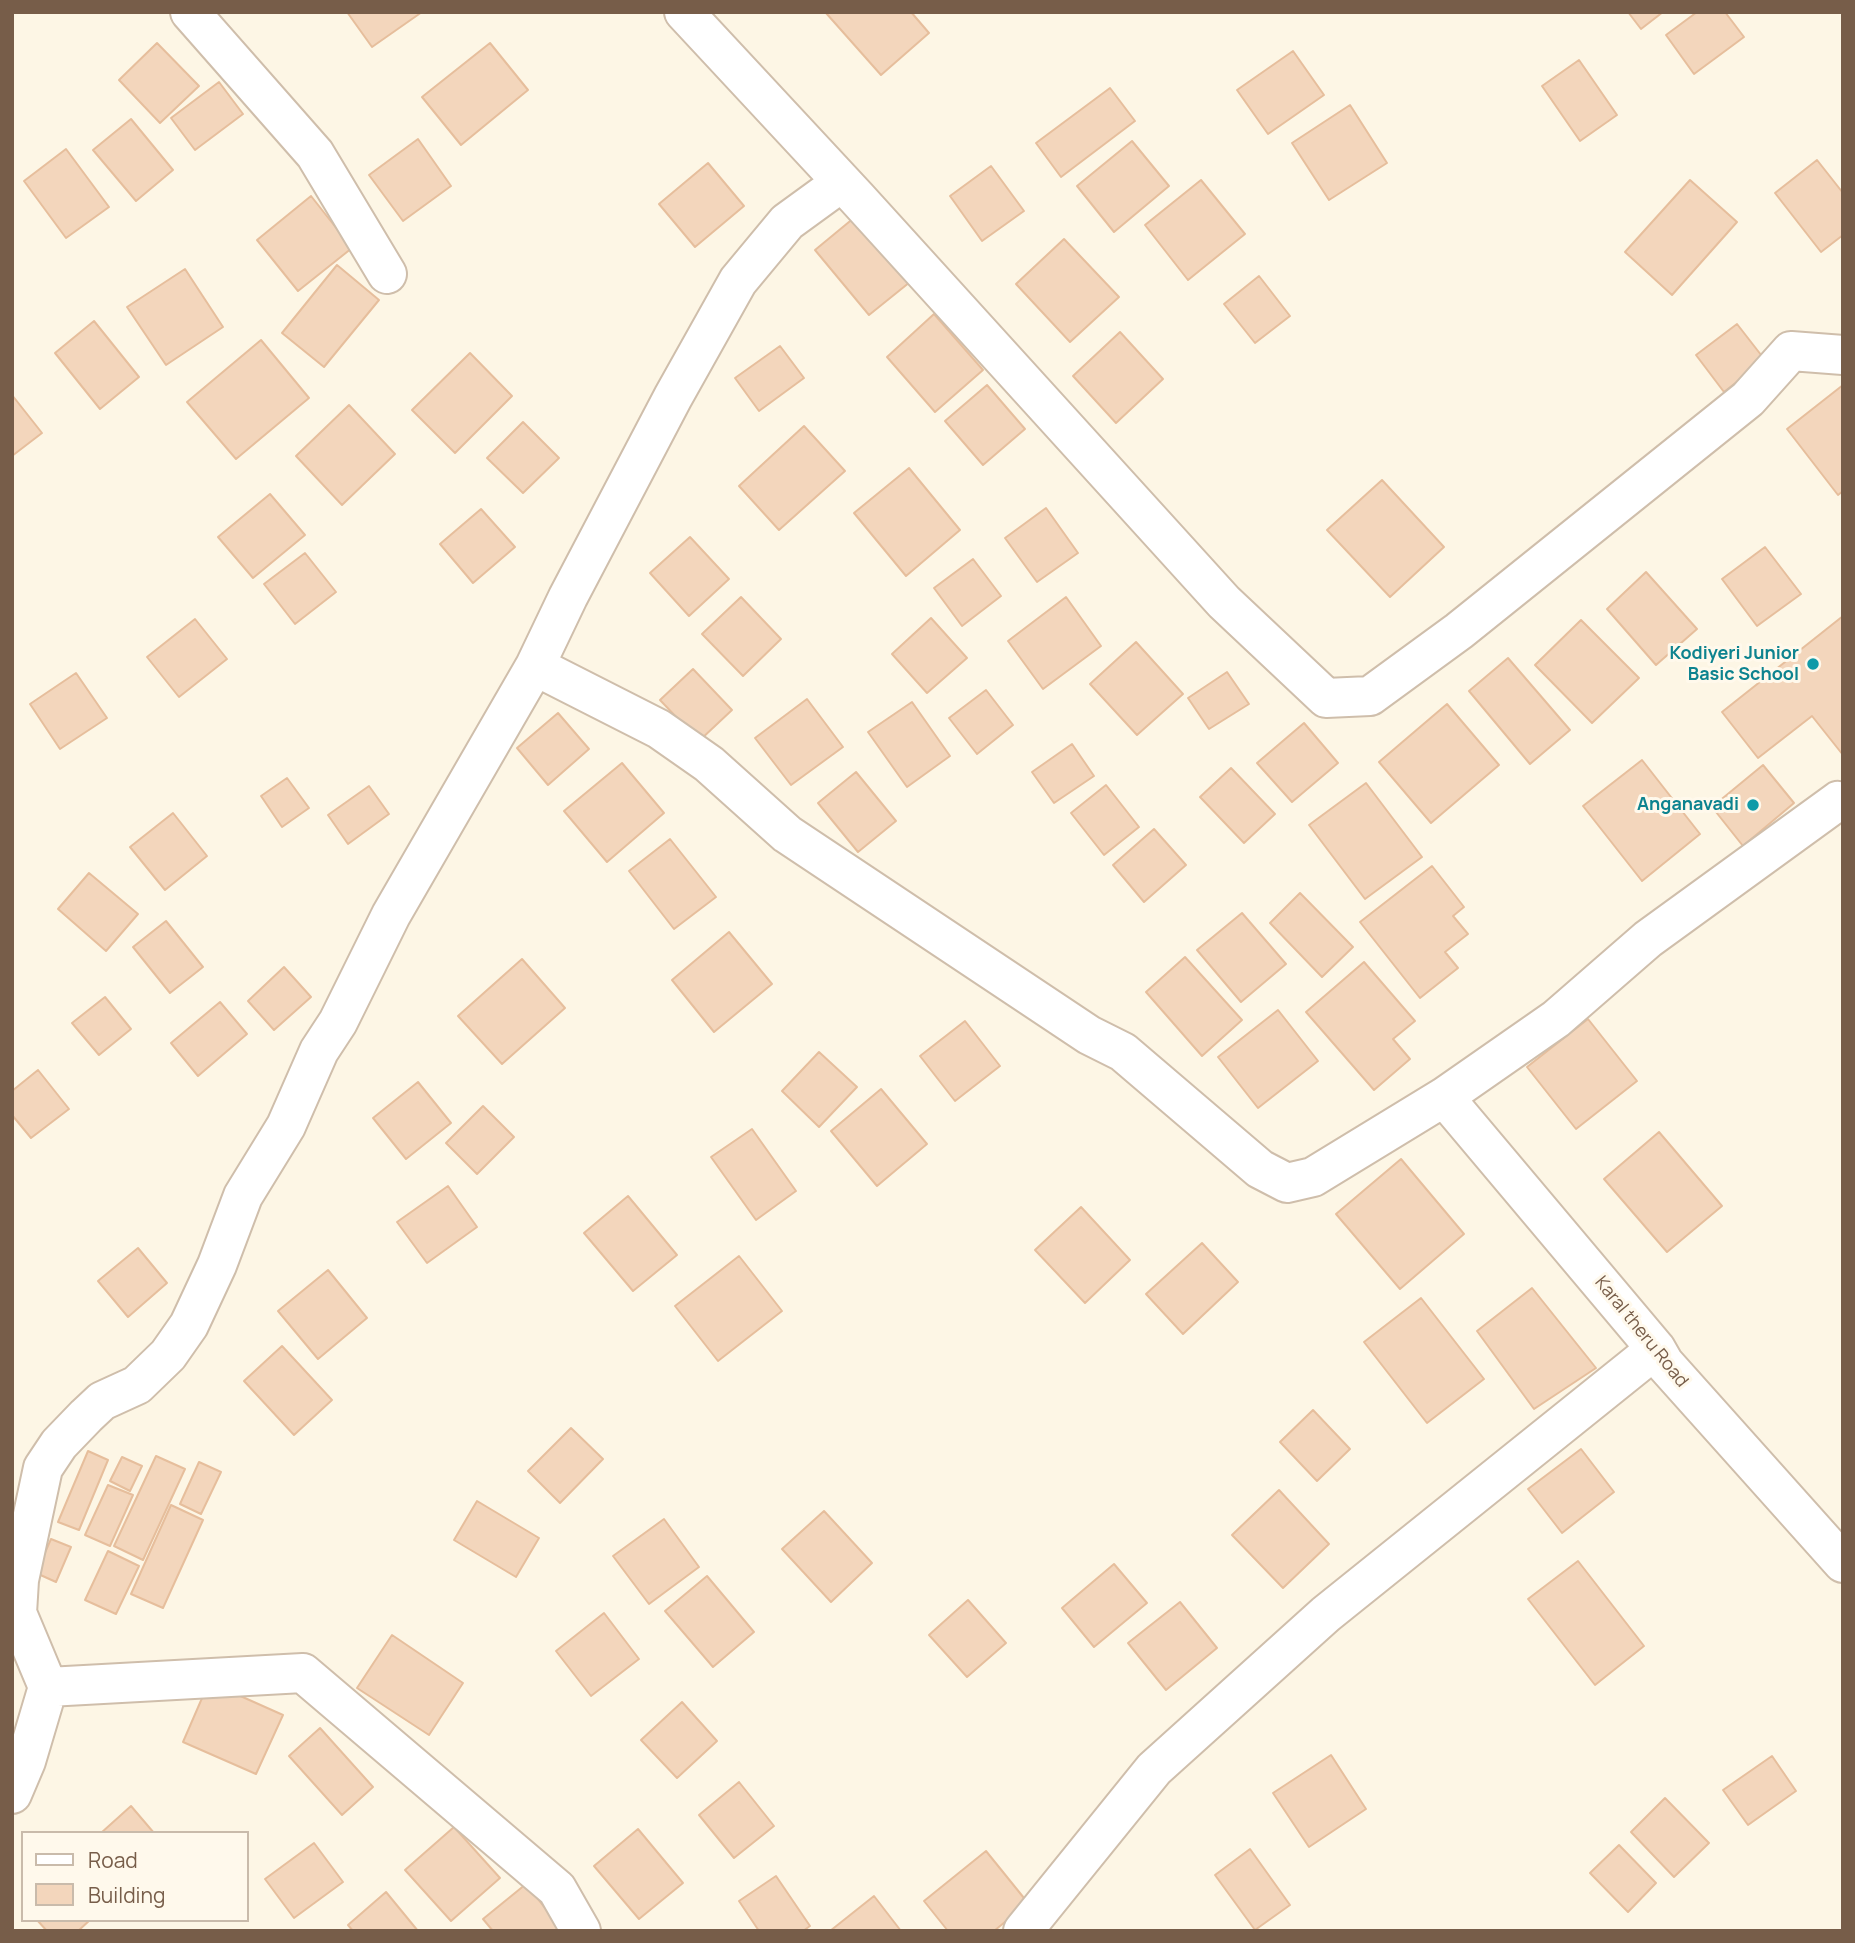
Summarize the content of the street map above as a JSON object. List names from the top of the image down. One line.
{"streets":{"street":["Karal theru Road"]},"places":["Kodiyeri Junior Basic School","Anganavadi"],"legend":["Road","Building"]}
